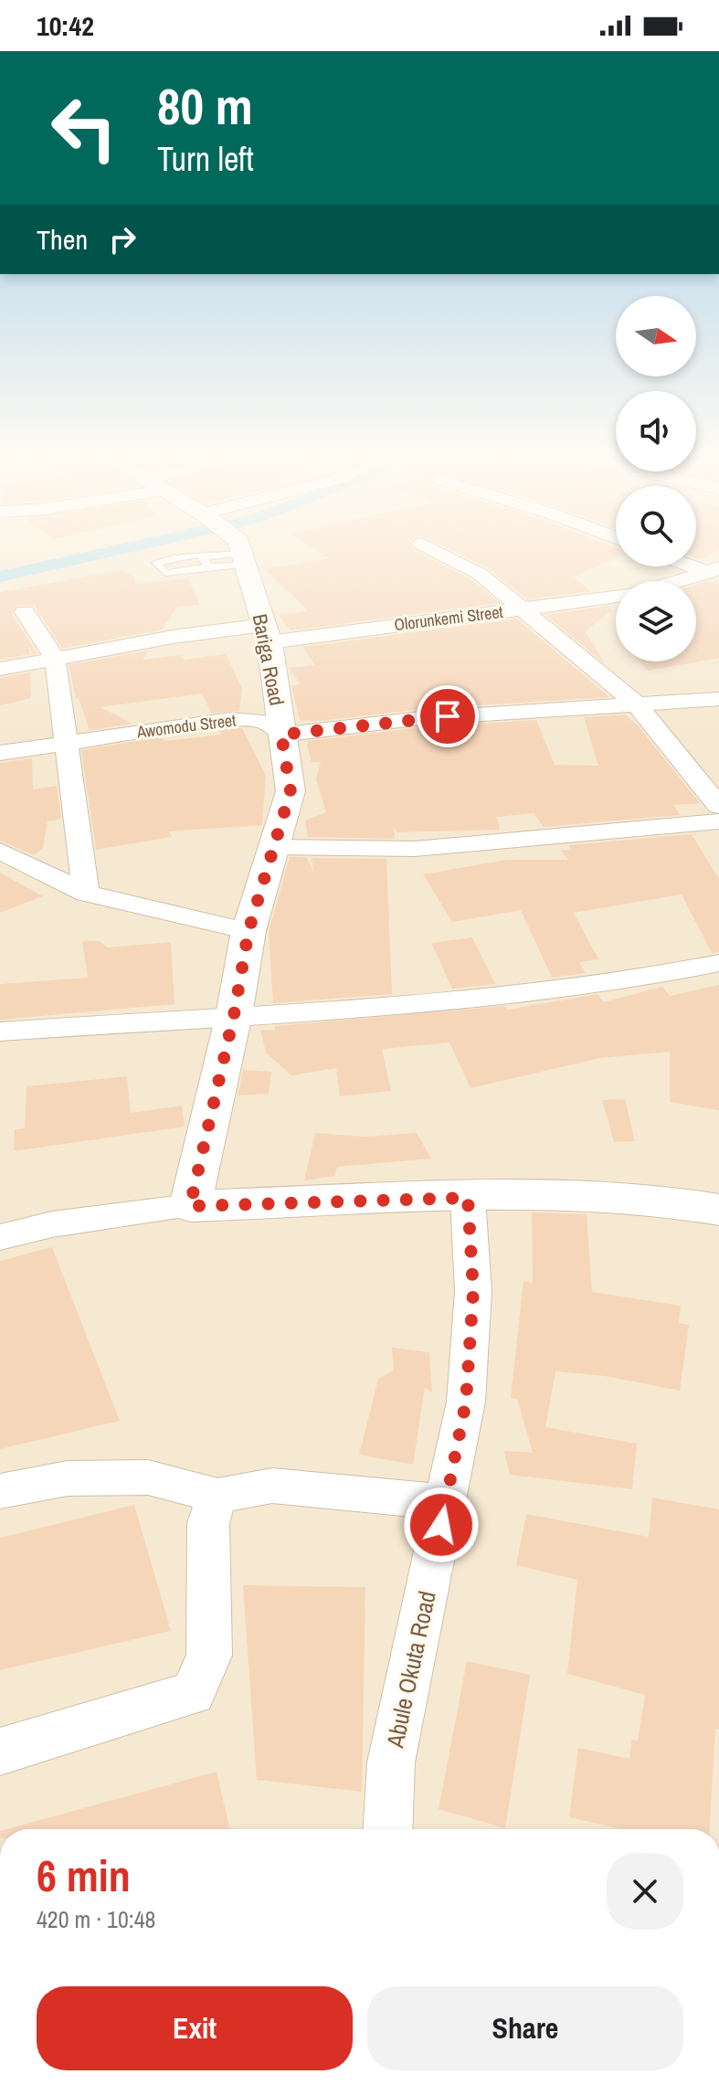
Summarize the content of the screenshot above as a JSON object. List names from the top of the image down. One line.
{"streets":{"street":["Olorunkemi Street","Bariga Road","Awomodu Street","Abule Okuta Road"]},"crossings":[["Olorunkemi Street","Bariga Road"],["Bariga Road","Awomodu Street"]],"north":"right","page":{"status":"10:42","turn":["80 m","Turn left"],"then":"Then","heading":["6 min","420 m · 10:48"],"buttons":["Exit","Share"]}}
